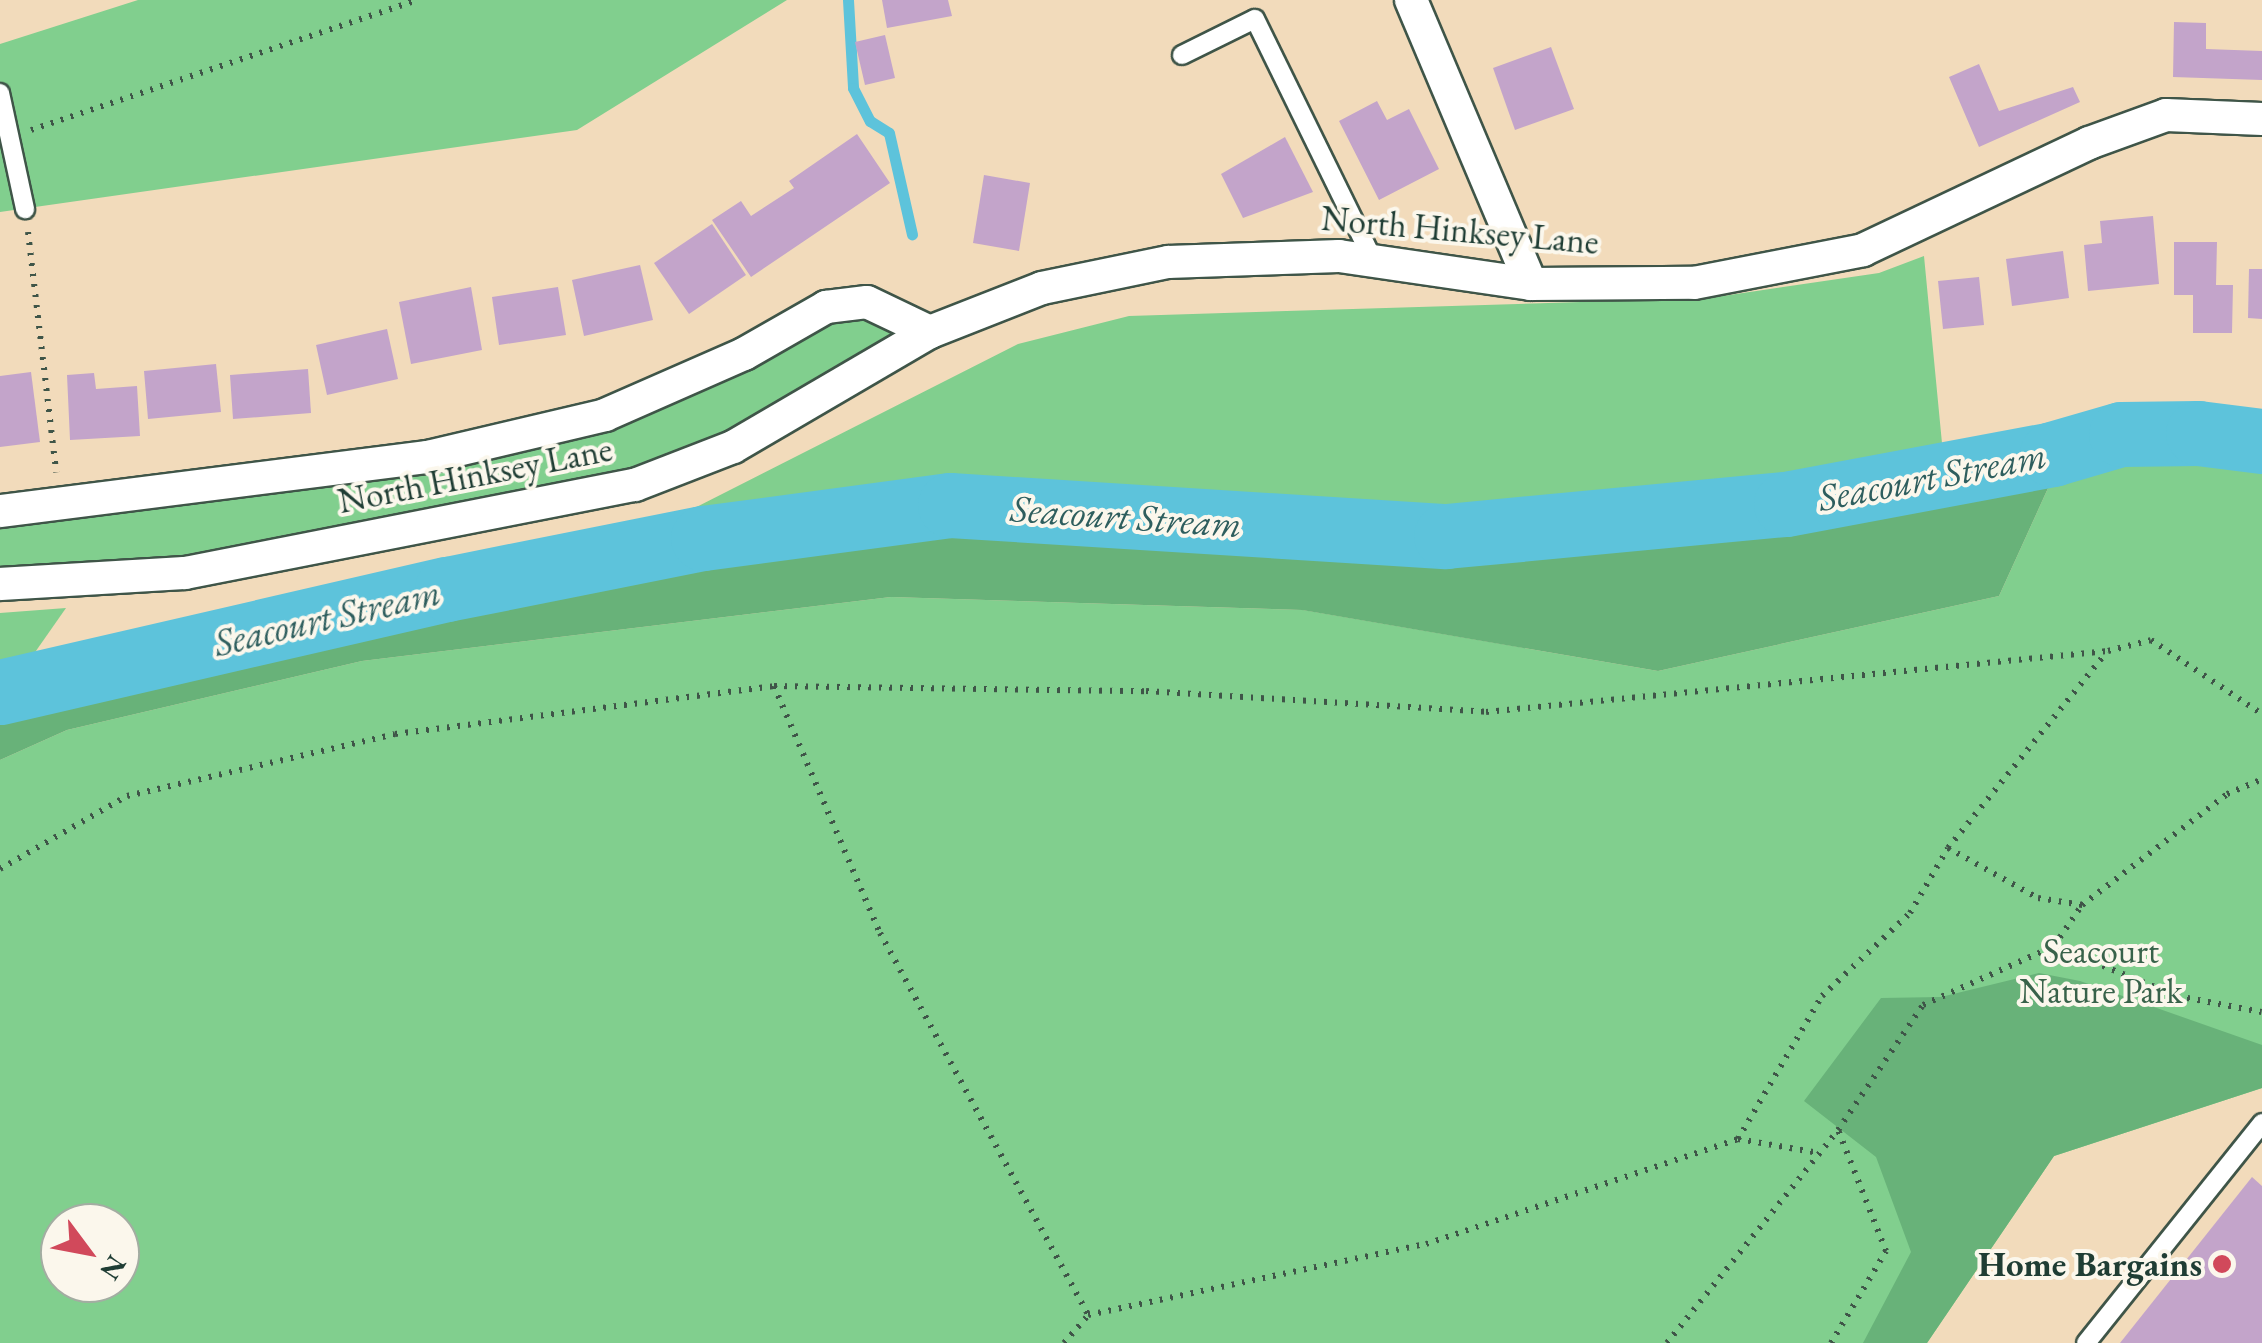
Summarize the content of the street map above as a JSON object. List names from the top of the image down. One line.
{"streets":{"street":["North Hinksey Lane"]},"water":["Seacourt Stream"],"parks":["Seacourt Nature Park"],"places":["Home Bargains"],"north":"bottom right"}
